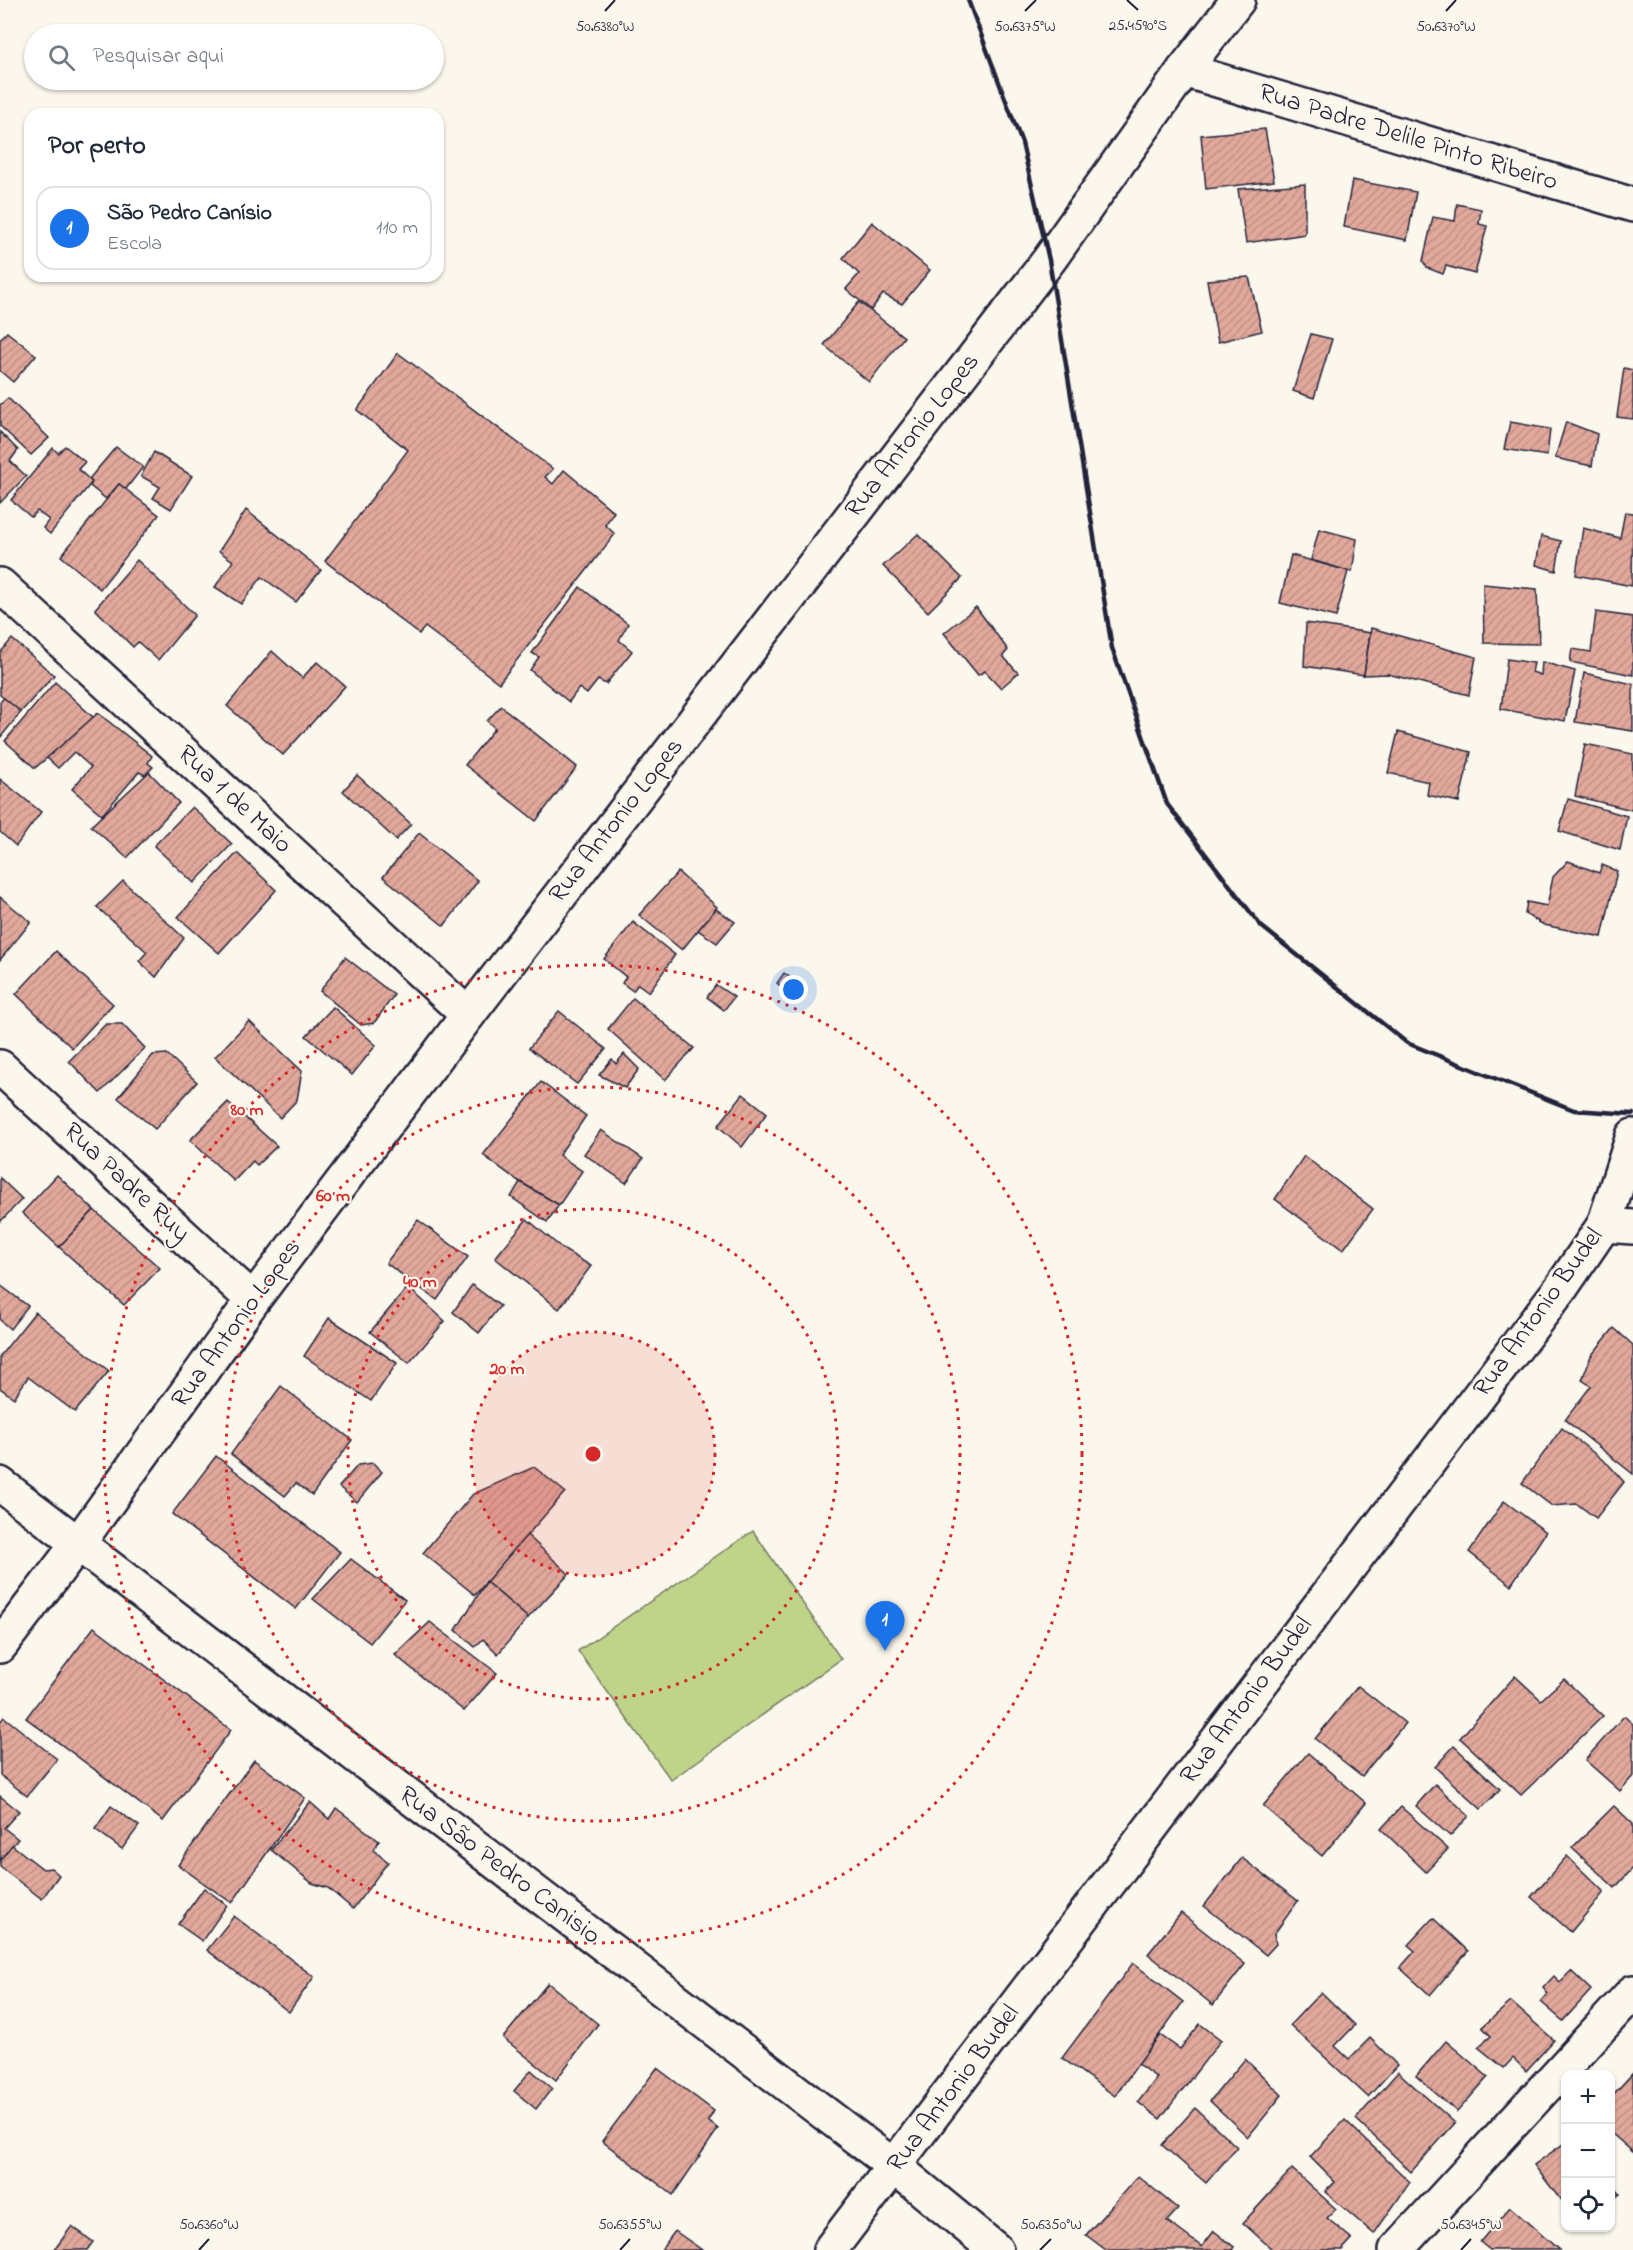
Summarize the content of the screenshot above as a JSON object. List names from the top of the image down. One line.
{"streets":{"street":["Rua Padre Delile Pinto Ribeiro","Rua Antonio Lopes","Rua 1 de Maio","Rua Padre Ruy","Rua Antonio Budel","Rua São Pedro Canisio"]},"crossings":[["Rua Padre Delile Pinto Ribeiro","Rua Antonio Lopes"],["Rua Antonio Lopes","Rua 1 de Maio"],["Rua Antonio Lopes","Rua Padre Ruy"],["Rua Antonio Lopes","Rua São Pedro Canisio"],["Rua Antonio Budel","Rua São Pedro Canisio"]],"page":{"search":"Pesquisar aqui","heading":"Por perto","list":[{"mark":"1","name":"São Pedro Canísio","note":"Escola","value":"110 m"}],"pins":"1","map_buttons":["+","−"]},"coordinates":["25.4590°S","50.6380°W","50.6375°W","50.6370°W","50.6360°W","50.6355°W","50.6350°W","50.6345°W"],"rings":["80 m","60 m","40 m","20 m"]}
